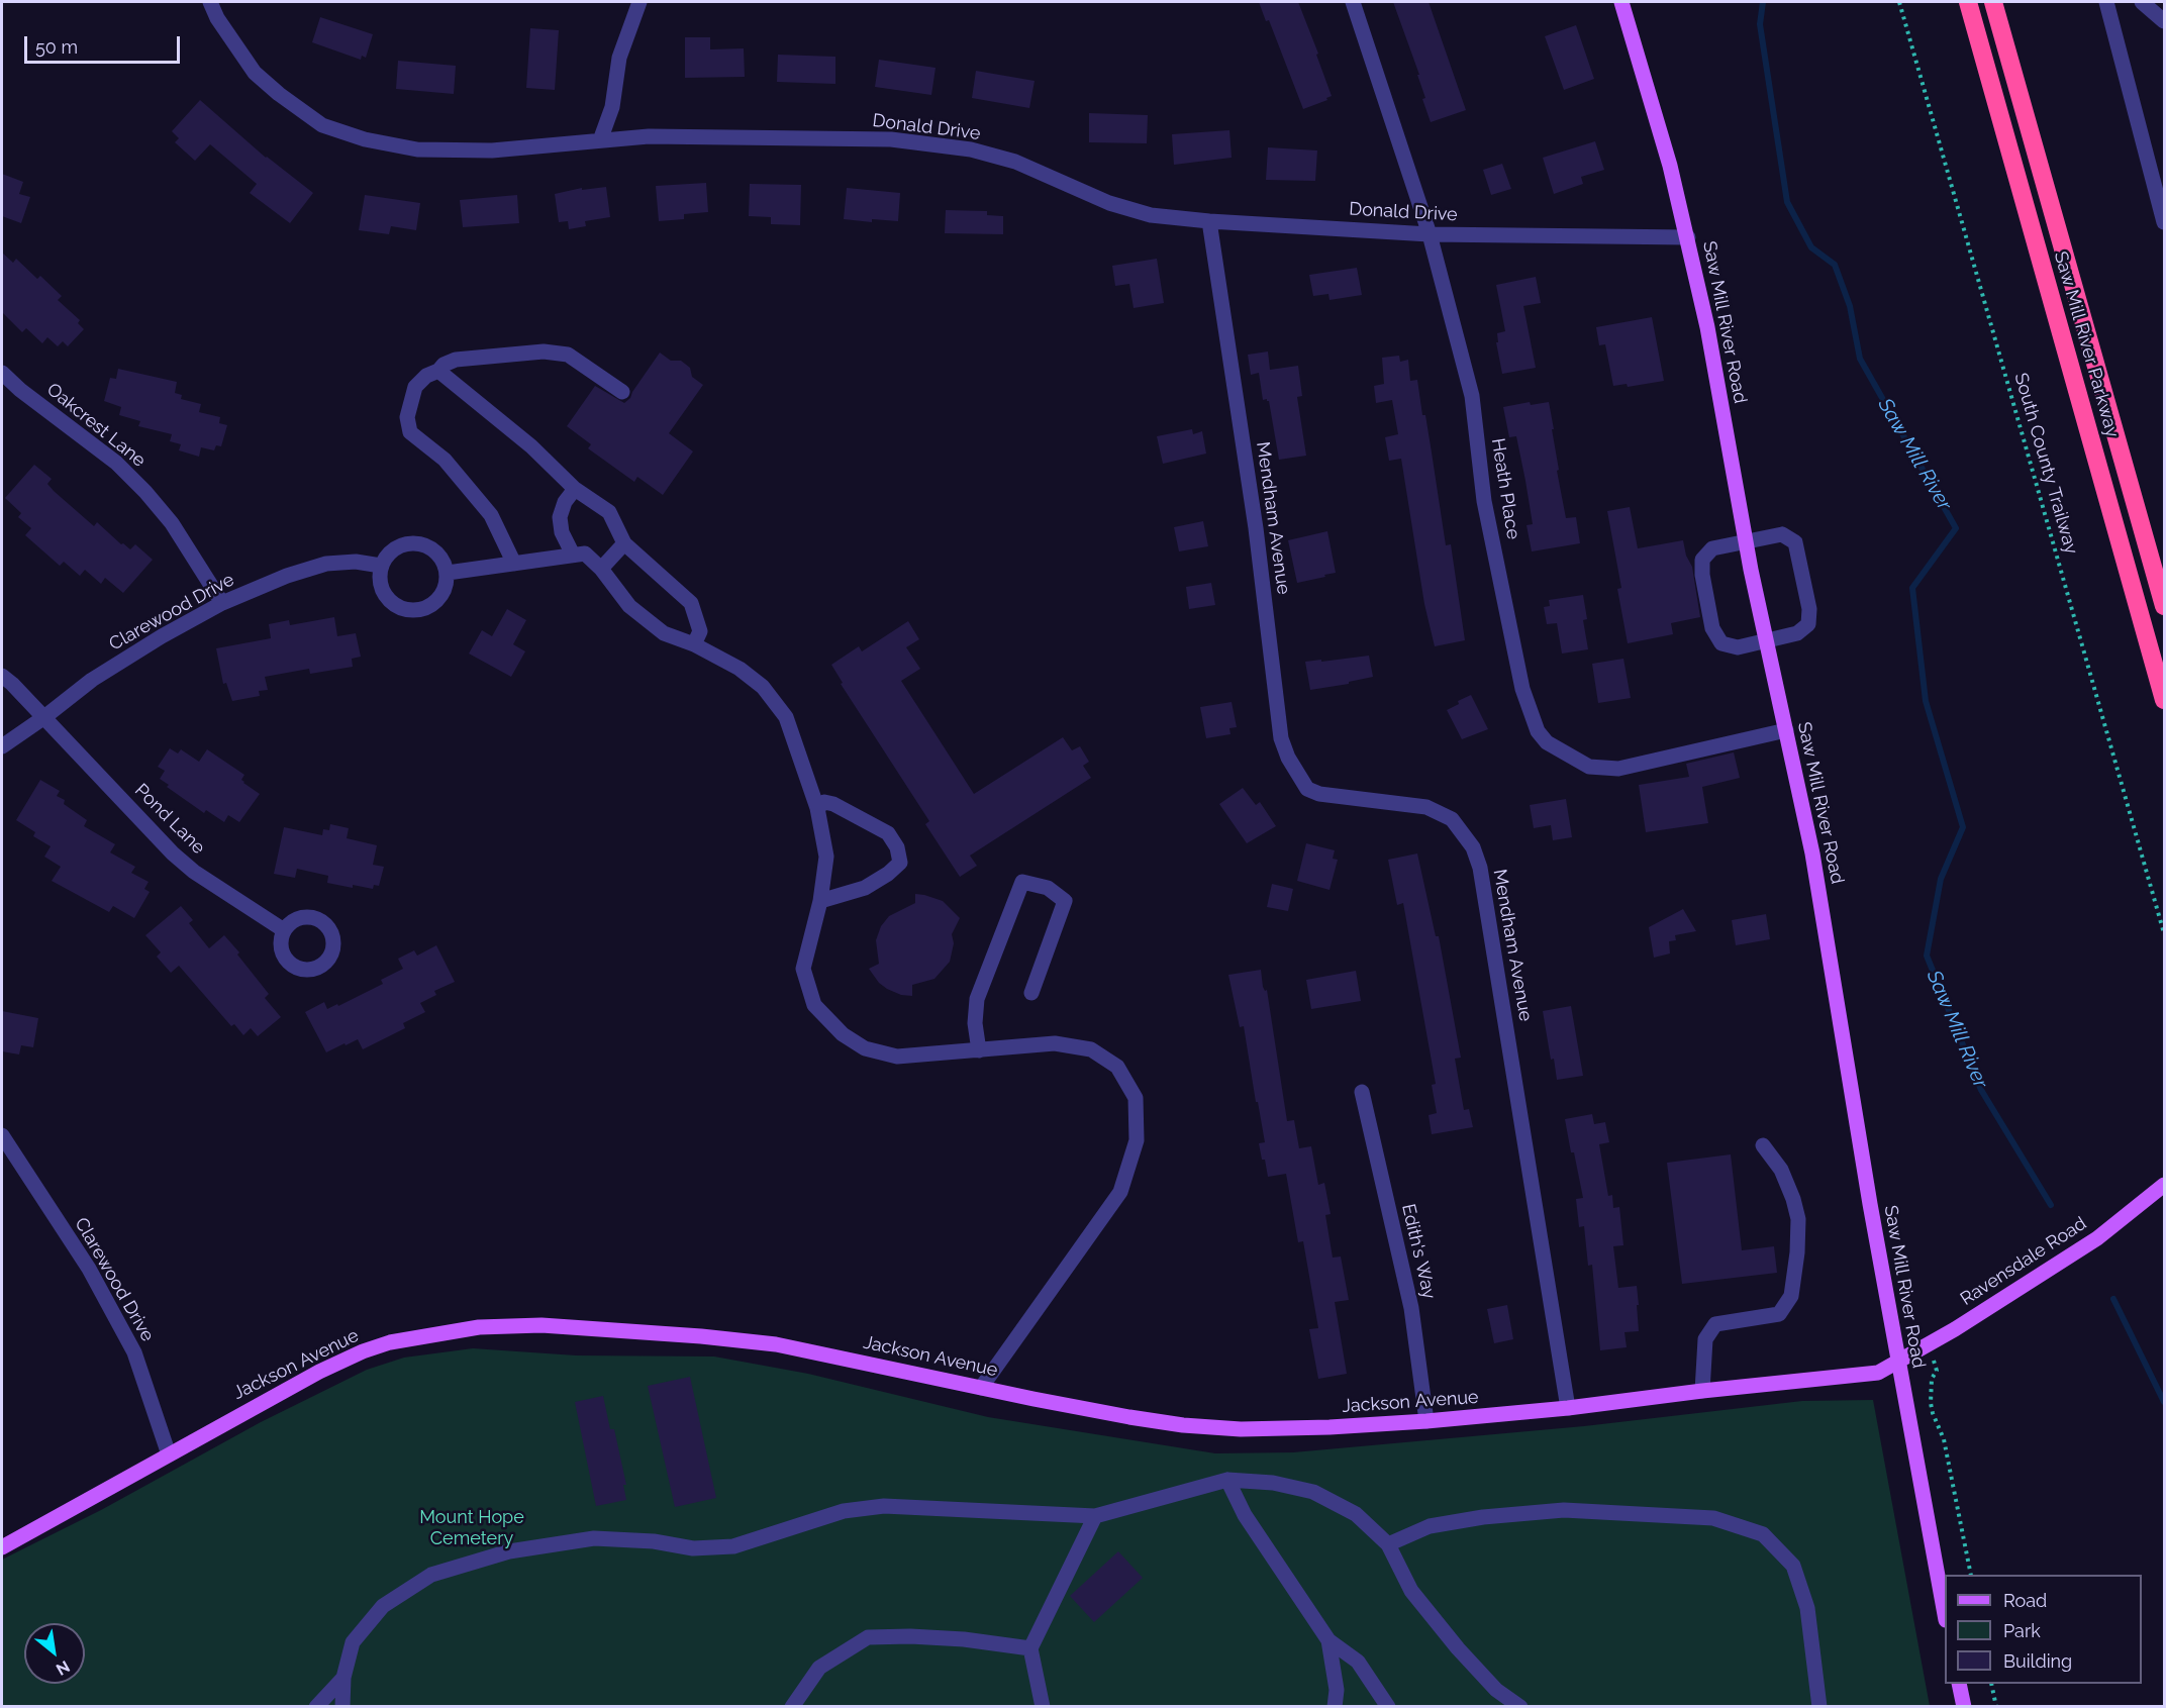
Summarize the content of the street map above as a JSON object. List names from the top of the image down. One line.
{"streets":{"highway":["Saw Mill River Parkway"],"main road":["Saw Mill River Road","Ravensdale Road","Jackson Avenue"],"street":["Donald Drive","Oakcrest Lane","Heath Place","Mendham Avenue","Clarewood Drive","Pond Lane","Edith's Way"],"path":["South County Trailway"]},"crossings":[["Donald Drive","Saw Mill River Road"],["Donald Drive","Heath Place"],["Donald Drive","Mendham Avenue"],["Saw Mill River Road","Heath Place"],["Saw Mill River Road","Ravensdale Road"],["Saw Mill River Road","Jackson Avenue"],["Oakcrest Lane","Clarewood Drive"],["Mendham Avenue","Jackson Avenue"],["Clarewood Drive","Pond Lane"],["Clarewood Drive","Jackson Avenue"],["Edith's Way","Jackson Avenue"],["Ravensdale Road","Jackson Avenue"]],"water":["Saw Mill River"],"parks":["Mount Hope Cemetery"],"legend":["Road","Park","Building"],"scale_bar":"50 m","north":"bottom right"}
